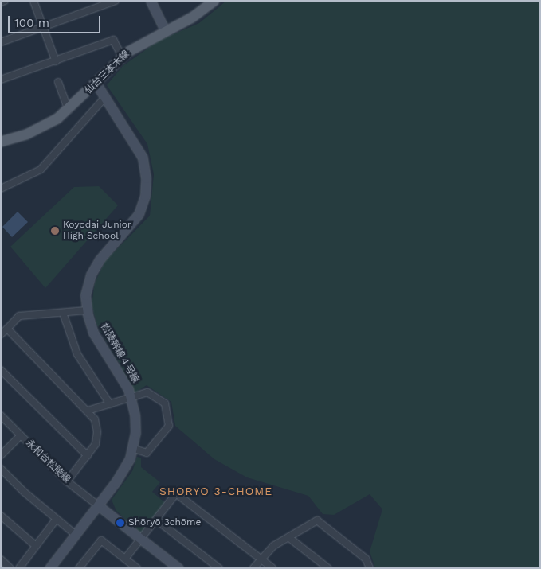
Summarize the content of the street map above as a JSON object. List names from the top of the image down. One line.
{"streets":{"main road":["仙台三本木線"],"street":["松陵幹線４号線","永和台松陵線"]},"crossings":[["仙台三本木線","松陵幹線４号線"],["松陵幹線４号線","永和台松陵線"]],"districts":["SHORYO 3-CHOME"],"places":["Koyodai Junior High School","Shōryō 3chōme"],"scale_bar":"100 m"}
